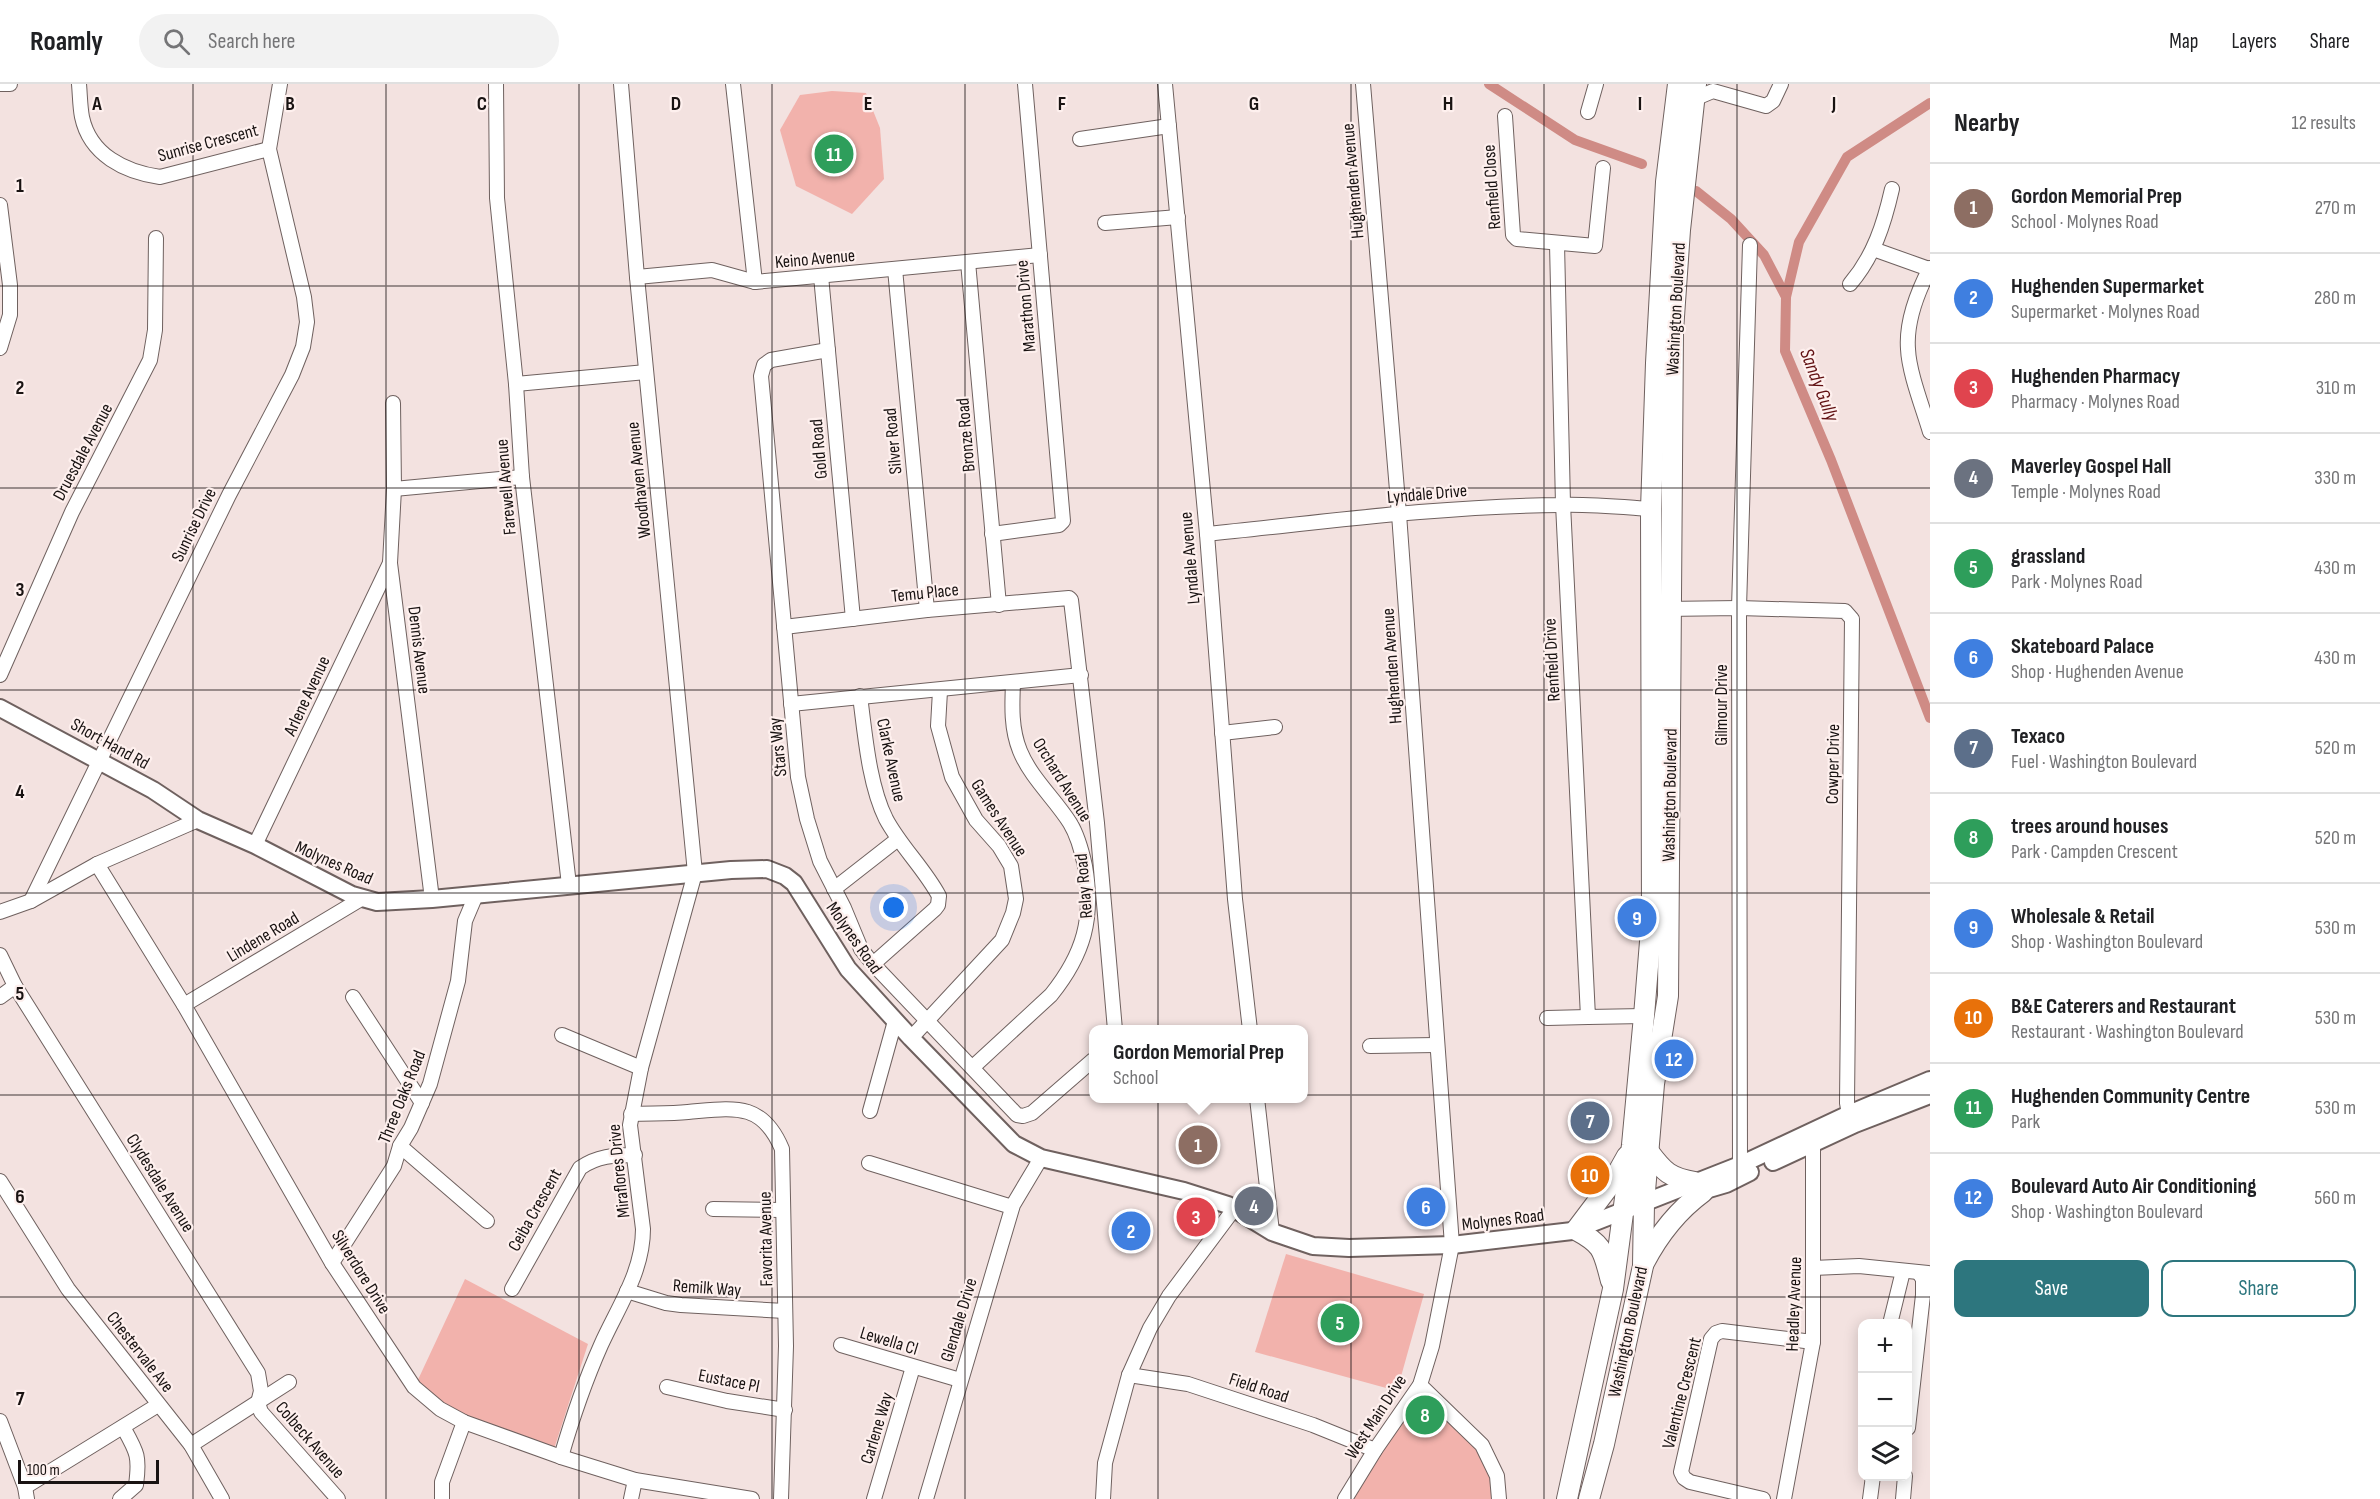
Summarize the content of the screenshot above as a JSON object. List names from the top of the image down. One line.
{"streets":{"highway":["Washington Boulevard"],"main road":["Short Hand Rd","Molynes Road"],"street":["Sunrise Crescent","Hughenden Avenue","Renfield Close","Keino Avenue","Marathon Drive","Bronze Road","Silver Road","Gold Road","Druesdale Avenue","Woodhaven Avenue","Farewell Avenue","Lyndale Drive","Sunrise Drive","Lyndale Avenue","Temu Place","Dennis Avenue","Renfield Drive","Arlene Avenue","Gilmour Drive","Stars Way","Clarke Avenue","Cowper Drive","Orchard Avenue","Games Avenue","Relay Road","Lindene Road","Three Oaks Road","Miraflores Drive","Clydesdale Avenue","Ceiba Crescent","Favorita Avenue","Silverdore Drive","Remilk Way","Headley Avenue","Glendale Drive","Lewella Cl","Chestervale Ave","Eustace Pl","Field Road","Valentine Crescent","West Main Drive","Carlene Way","Colbeck Avenue"]},"crossings":[["Sunrise Crescent","Sunrise Drive"],["Hughenden Avenue","Lyndale Drive"],["Hughenden Avenue","Molynes Road"],["Hughenden Avenue","West Main Drive"],["Renfield Close","Renfield Drive"],["Keino Avenue","Marathon Drive"],["Keino Avenue","Bronze Road"],["Keino Avenue","Silver Road"],["Keino Avenue","Gold Road"],["Marathon Drive","Bronze Road"],["Washington Boulevard","Lyndale Drive"],["Washington Boulevard","Cowper Drive"],["Washington Boulevard","Molynes Road"],["Bronze Road","Temu Place"],["Silver Road","Temu Place"],["Gold Road","Temu Place"],["Gold Road","Stars Way"],["Woodhaven Avenue","Molynes Road"],["Woodhaven Avenue","Miraflores Drive"],["Farewell Avenue","Molynes Road"],["Lyndale Drive","Lyndale Avenue"],["Lyndale Drive","Renfield Drive"],["Sunrise Drive","Short Hand Rd"],["Temu Place","Stars Way"],["Temu Place","Relay Road"],["Dennis Avenue","Arlene Avenue"],["Dennis Avenue","Molynes Road"],["Arlene Avenue","Molynes Road"],["Gilmour Drive","Cowper Drive"],["Gilmour Drive","Molynes Road"],["Short Hand Rd","Molynes Road"],["Stars Way","Clarke Avenue"],["Stars Way","Orchard Avenue"],["Stars Way","Games Avenue"],["Cowper Drive","Molynes Road"],["Games Avenue","Molynes Road"],["Molynes Road","Lindene Road"],["Molynes Road","Three Oaks Road"],["Molynes Road","Miraflores Drive"],["Molynes Road","Headley Avenue"],["Molynes Road","Glendale Drive"],["Molynes Road","West Main Drive"],["Lindene Road","Silverdore Drive"],["Three Oaks Road","Silverdore Drive"],["Miraflores Drive","Ceiba Crescent"],["Miraflores Drive","Favorita Avenue"],["Miraflores Drive","Silverdore Drive"],["Miraflores Drive","Remilk Way"],["Clydesdale Avenue","Colbeck Avenue"],["Favorita Avenue","Remilk Way"],["Favorita Avenue","Eustace Pl"],["Headley Avenue","Valentine Crescent"],["Glendale Drive","Lewella Cl"],["Lewella Cl","Carlene Way"],["Field Road","West Main Drive"]],"water":["Sandy Gully"],"scale_bar":"100 m","page":{"header":"Roamly","search":"Search here","nav":["Map","Layers","Share"],"heading":["Nearby","12 results"],"pins":["11","9","12","7","1","10","4","6","3","2","5","8"],"list":[{"mark":"1","name":"Gordon Memorial Prep","note":"School · Molynes Road","value":"270 m"},{"mark":"2","name":"Hughenden Supermarket","note":"Supermarket · Molynes Road","value":"280 m"},{"mark":"3","name":"Hughenden Pharmacy","note":"Pharmacy · Molynes Road","value":"310 m"},{"mark":"4","name":"Maverley Gospel Hall","note":"Temple · Molynes Road","value":"330 m"},{"mark":"5","name":"grassland","note":"Park · Molynes Road","value":"430 m"},{"mark":"6","name":"Skateboard Palace","note":"Shop · Hughenden Avenue","value":"430 m"},{"mark":"7","name":"Texaco","note":"Fuel · Washington Boulevard","value":"520 m"},{"mark":"8","name":"trees around houses","note":"Park · Campden Crescent","value":"520 m"},{"mark":"9","name":"Wholesale & Retail","note":"Shop · Washington Boulevard","value":"530 m"},{"mark":"10","name":"B&E Caterers and Restaurant","note":"Restaurant · Washington Boulevard","value":"530 m"},{"mark":"11","name":"Hughenden Community Centre","note":"Park","value":"530 m"},{"mark":"12","name":"Boulevard Auto Air Conditioning","note":"Shop · Washington Boulevard","value":"560 m"}],"popup":["Gordon Memorial Prep","School"],"buttons":["Save","Share"],"map_buttons":["+","−"],"scale":"100 m"},"grid":{"columns":["A","B","C","D","E","F","G","H","I","J"],"rows":["1","2","3","4","5","6","7"]}}
